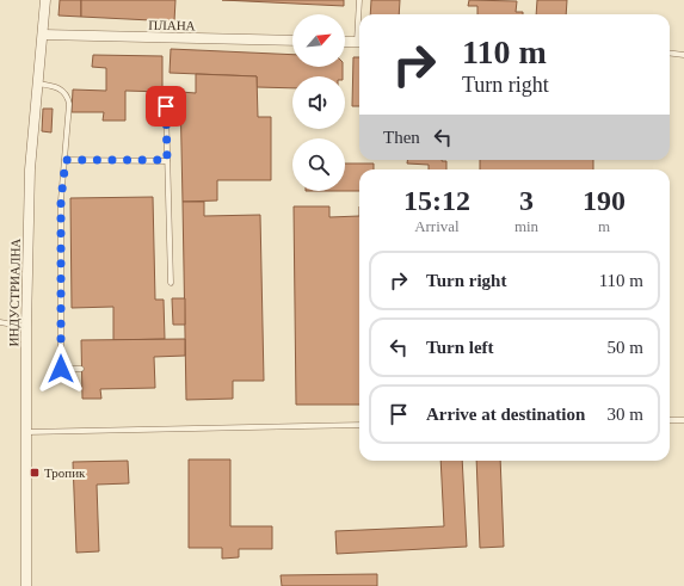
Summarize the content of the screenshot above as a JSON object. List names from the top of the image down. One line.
{"streets":{"street":["ПЛАНА","ИНДУСТРИАЛНА"]},"crossings":[["ПЛАНА","ИНДУСТРИАЛНА"]],"places":{"transit":["Тропик"]},"north":"top right","page":{"turn":["110 m","Turn right"],"then":"Then","eta":["15:12","Arrival","3","min","190","m"],"list":[{"name":"Turn right","value":"110 m"},{"name":"Turn left","value":"50 m"},{"name":"Arrive at destination","value":"30 m"}]}}
